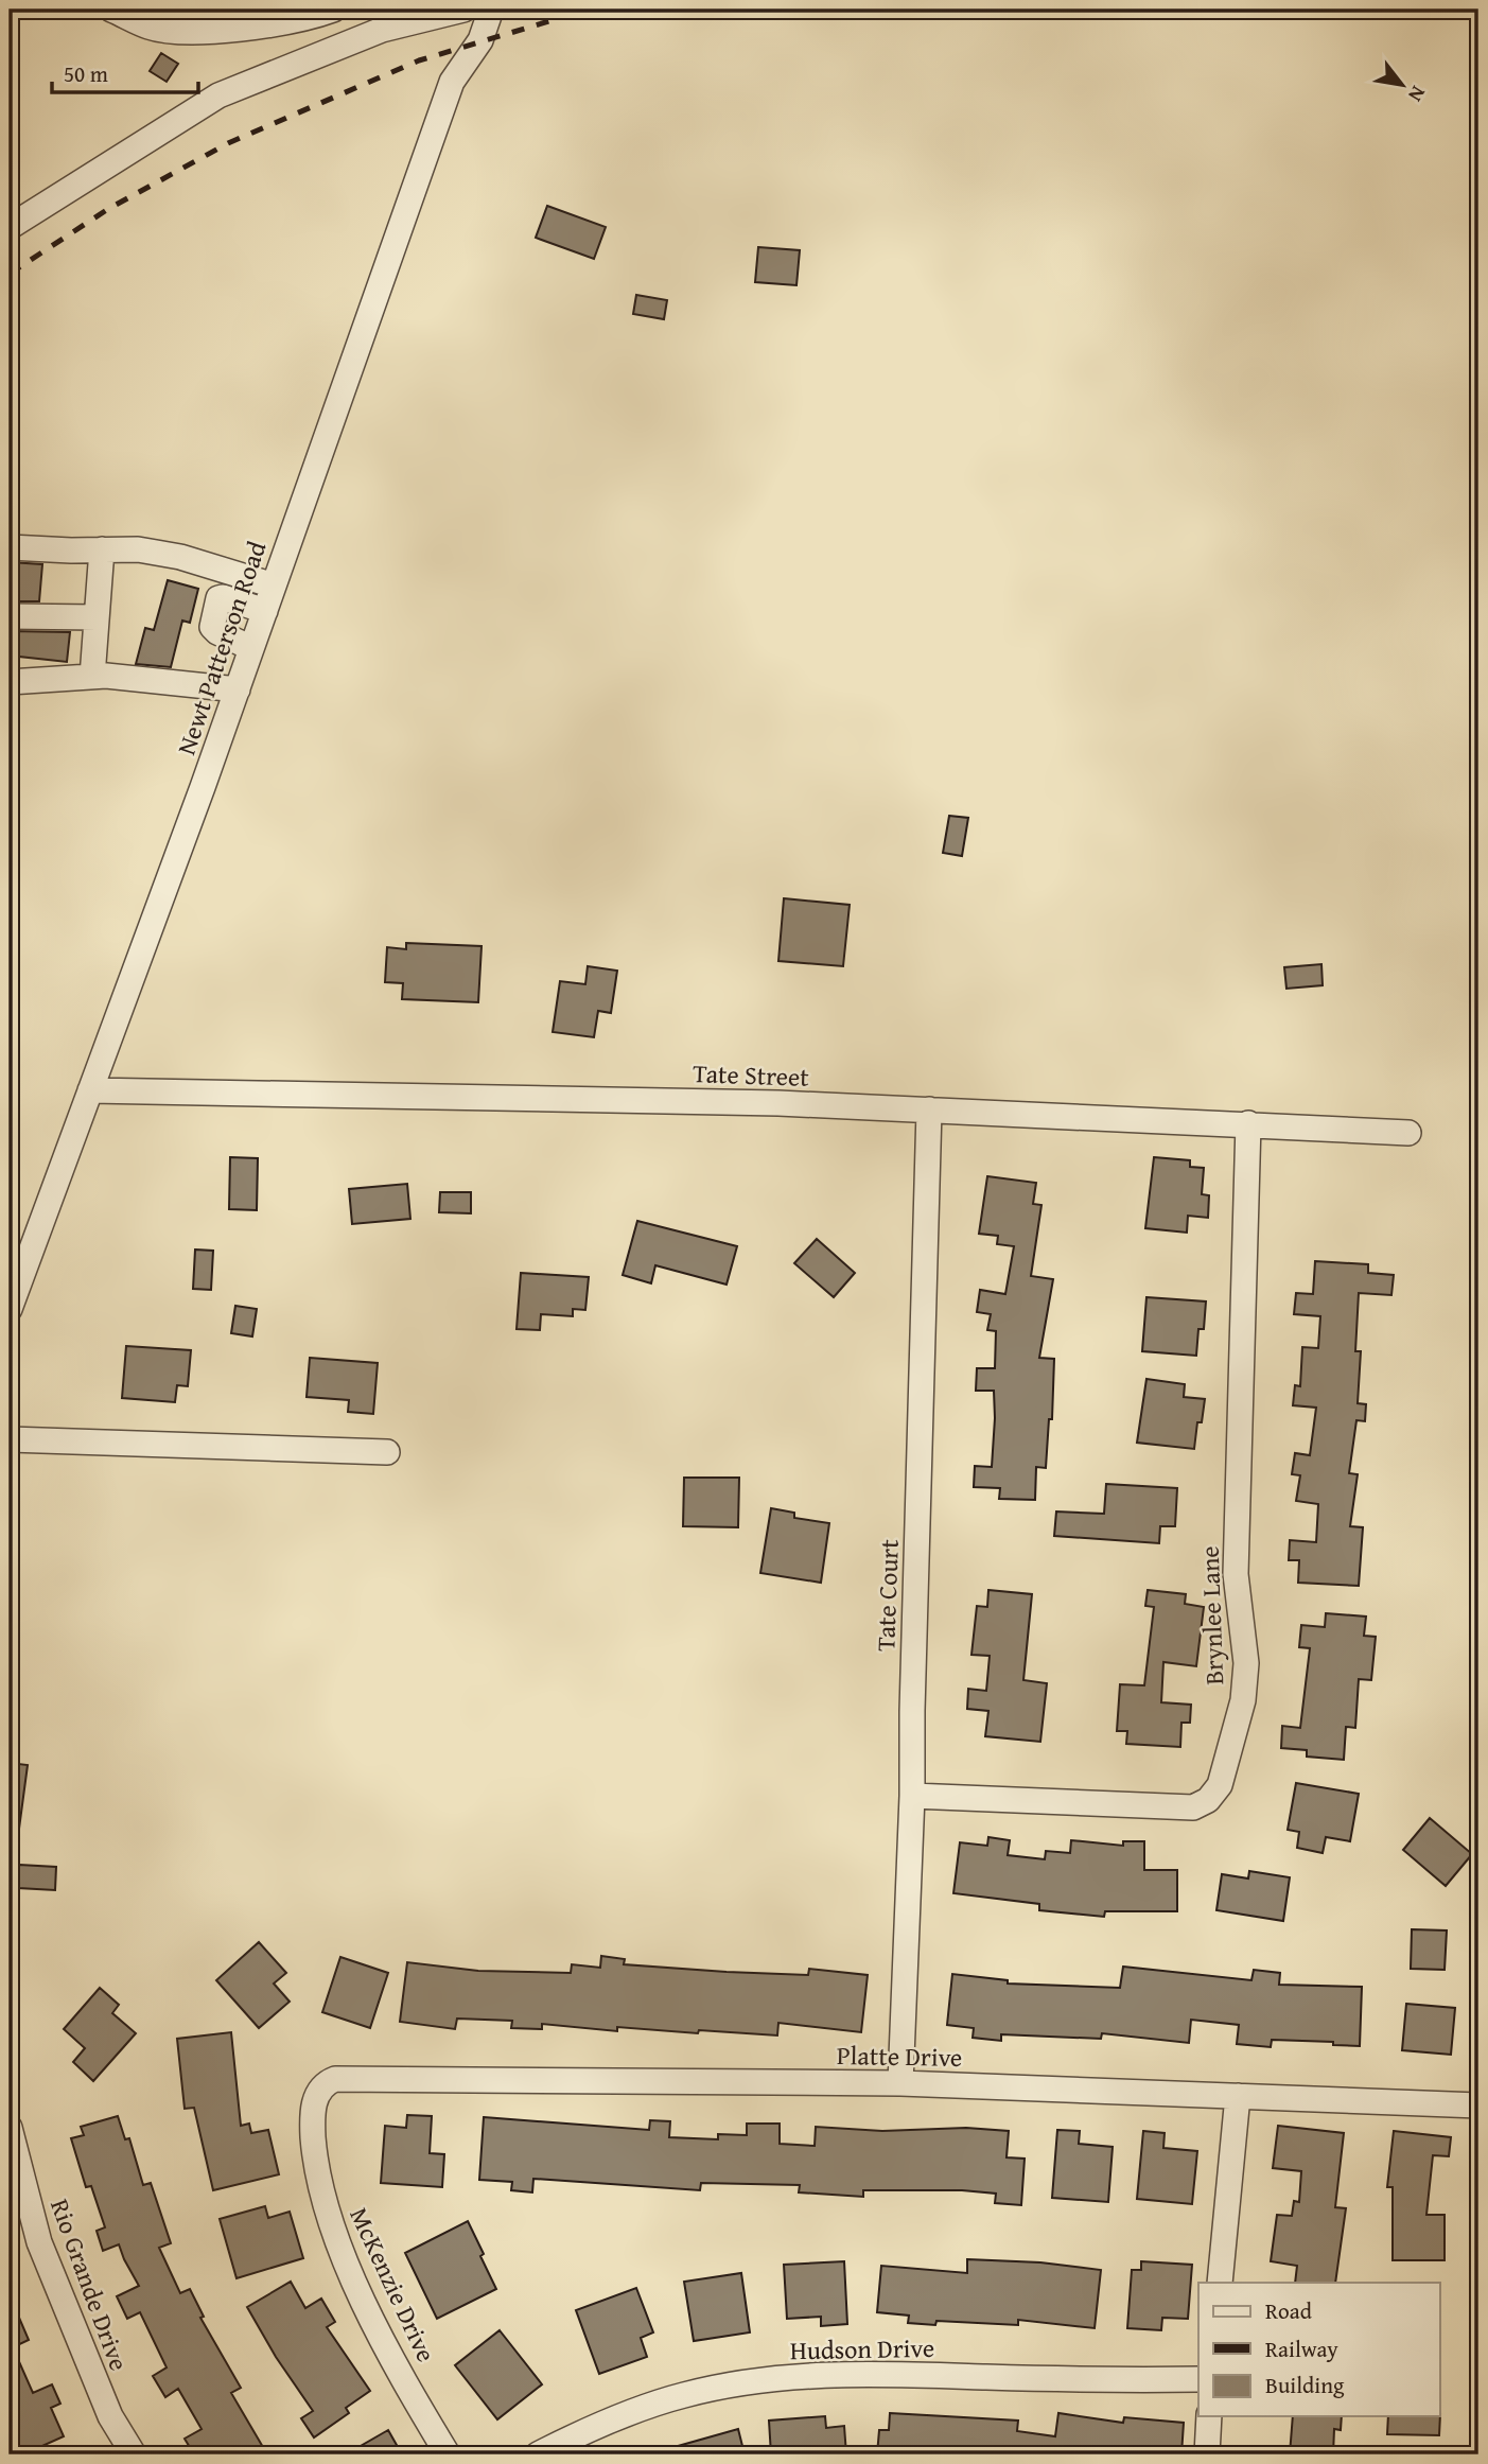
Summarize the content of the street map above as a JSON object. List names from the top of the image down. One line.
{"streets":{"street":["Newt Patterson Road","Tate Street","Tate Court","Brynlee Lane","Platte Drive","Rio Grande Drive","McKenzie Drive","Hudson Drive"]},"crossings":[["Newt Patterson Road","Tate Street"],["Tate Street","Tate Court"],["Tate Street","Brynlee Lane"],["Tate Court","Brynlee Lane"],["Tate Court","Platte Drive"],["Platte Drive","McKenzie Drive"]],"legend":["Road","Railway","Building"],"scale_bar":"50 m","north":"bottom right"}
